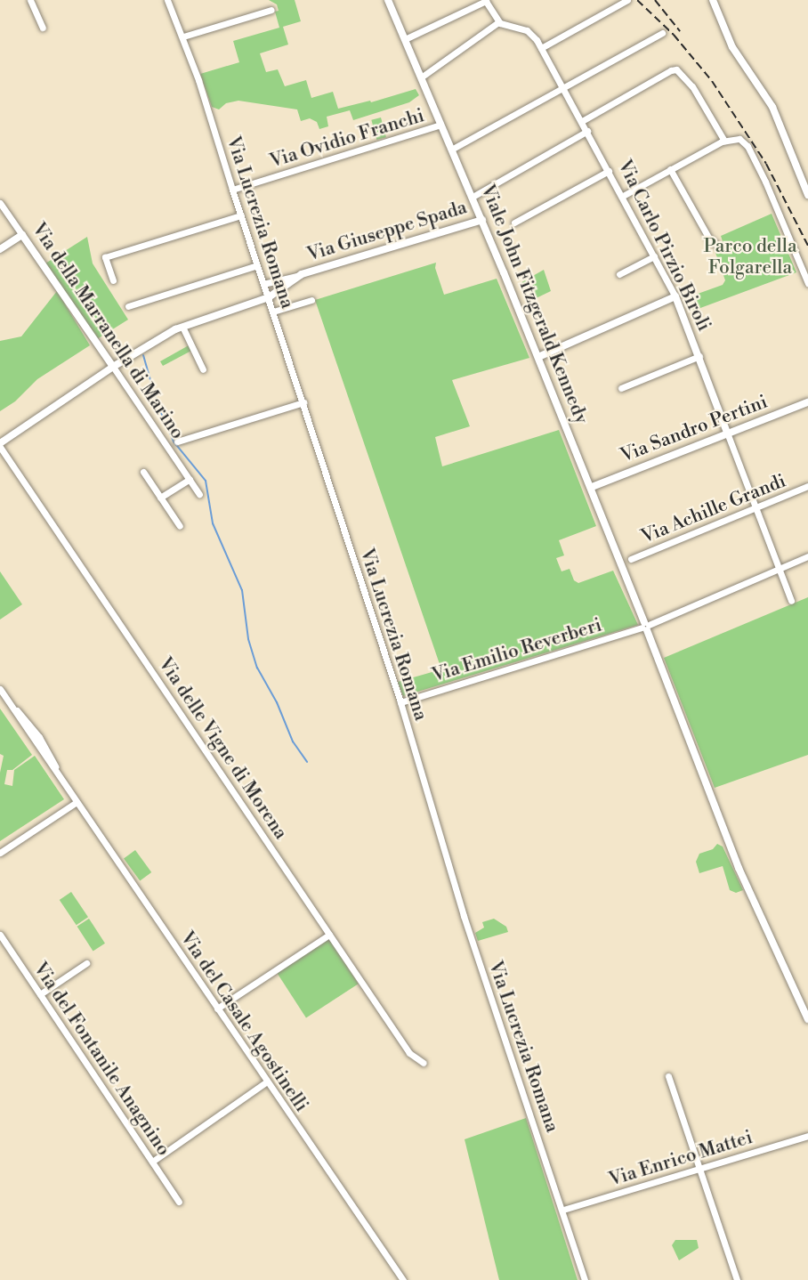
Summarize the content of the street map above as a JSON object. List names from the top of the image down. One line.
{"streets":{"street":["Via Ovidio Franchi","Via Lucrezia Romana","Via Giuseppe Spada","Via Carlo Pirzio Biroli","Viale John Fitzgerald Kennedy","Via della Marranella di Marino","Via Sandro Pertini","Via Achille Grandi","Via Emilio Reverberi","Via delle Vigne di Morena","Via del Casale Agostinelli","Via del Fontanile Anagnino","Via Enrico Mattei"]},"crossings":[["Via Ovidio Franchi","Via Lucrezia Romana"],["Via Ovidio Franchi","Viale John Fitzgerald Kennedy"],["Via Lucrezia Romana","Via Giuseppe Spada"],["Via Lucrezia Romana","Via Emilio Reverberi"],["Via Lucrezia Romana","Via Enrico Mattei"],["Via Giuseppe Spada","Viale John Fitzgerald Kennedy"],["Via Giuseppe Spada","Via della Marranella di Marino"],["Via Giuseppe Spada","Via delle Vigne di Morena"],["Via Carlo Pirzio Biroli","Via Sandro Pertini"],["Via Carlo Pirzio Biroli","Via Achille Grandi"],["Via Carlo Pirzio Biroli","Via Emilio Reverberi"],["Viale John Fitzgerald Kennedy","Via Sandro Pertini"],["Viale John Fitzgerald Kennedy","Via Emilio Reverberi"]],"parks":["Parco della Folgarella"]}
